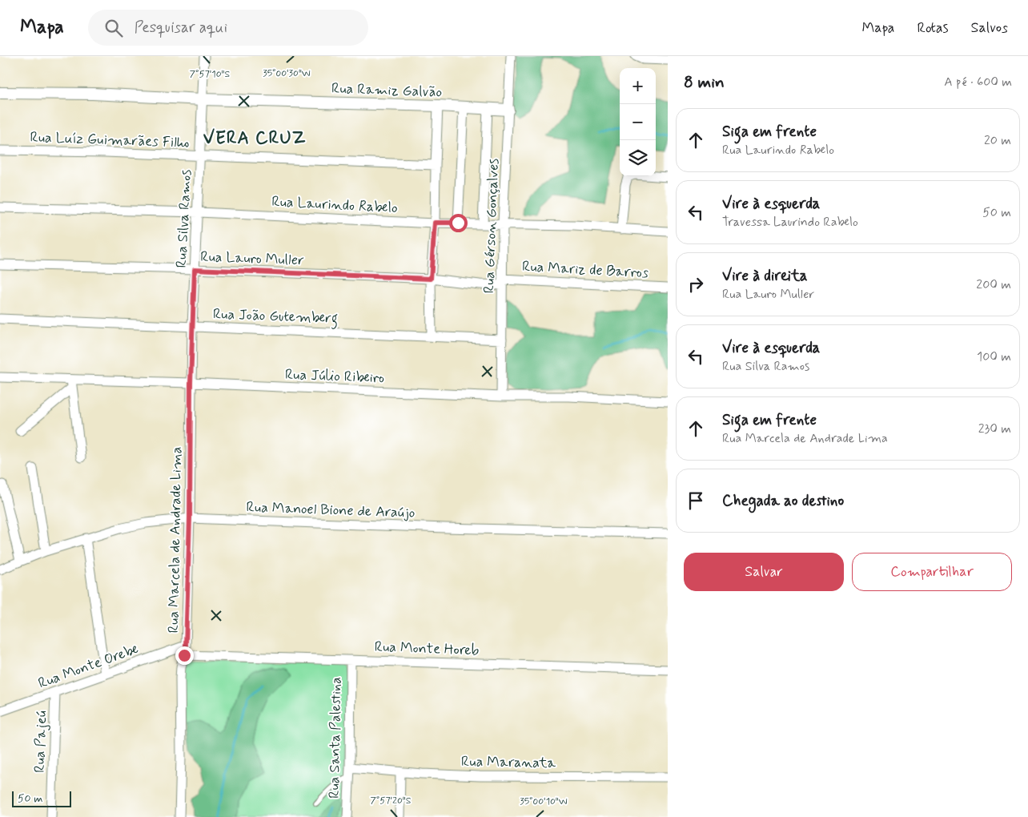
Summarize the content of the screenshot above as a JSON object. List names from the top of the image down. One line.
{"streets":{"street":["Rua Ramiz Galvão","Rua Luíz Guimarães Filho","Rua Laurindo Rabelo","Rua Silva Ramos","Rua Gérson Gonçalves","Rua Lauro Muller","Rua Mariz de Barros","Rua João Gutemberg","Rua Júlio Ribeiro","Rua Manoel Bione de Araújo","Rua Marcela de Andrade Lima","Rua Monte Horeb","Rua Monte Orebe","Rua Santa Palestina","Rua Pajeú","Rua Maranata"]},"crossings":[["Rua Ramiz Galvão","Rua Silva Ramos"],["Rua Ramiz Galvão","Rua Gérson Gonçalves"],["Rua Luíz Guimarães Filho","Rua Silva Ramos"],["Rua Laurindo Rabelo","Rua Silva Ramos"],["Rua Laurindo Rabelo","Rua Gérson Gonçalves"],["Rua Silva Ramos","Rua Lauro Muller"],["Rua Silva Ramos","Rua João Gutemberg"],["Rua Silva Ramos","Rua Júlio Ribeiro"],["Rua Silva Ramos","Rua Marcela de Andrade Lima"],["Rua Gérson Gonçalves","Rua Lauro Muller"],["Rua Gérson Gonçalves","Rua Mariz de Barros"],["Rua Gérson Gonçalves","Rua João Gutemberg"],["Rua Gérson Gonçalves","Rua Júlio Ribeiro"],["Rua Lauro Muller","Rua Mariz de Barros"],["Rua Júlio Ribeiro","Rua Marcela de Andrade Lima"],["Rua Manoel Bione de Araújo","Rua Marcela de Andrade Lima"],["Rua Marcela de Andrade Lima","Rua Monte Horeb"],["Rua Marcela de Andrade Lima","Rua Monte Orebe"],["Rua Monte Horeb","Rua Santa Palestina"],["Rua Monte Orebe","Rua Pajeú"],["Rua Santa Palestina","Rua Maranata"]],"districts":["VERA CRUZ"],"scale_bar":"50 m","page":{"header":"Mapa","search":"Pesquisar aqui","nav":["Mapa","Rotas","Salvos"],"heading":["8 min","A pé · 600 m"],"map_buttons":["+","−"],"list":[["Siga em frente","Rua Laurindo Rabelo","20 m"],["Vire à esquerda","Travessa Laurindo Rabelo","50 m"],["Vire à direita","Rua Lauro Muller","200 m"],["Vire à esquerda","Rua Silva Ramos","100 m"],["Siga em frente","Rua Marcela de Andrade Lima","230 m"],"Chegada ao destino"],"buttons":["Salvar","Compartilhar"],"scale":"50 m"},"coordinates":["35°00'30\"W","7°57'10\"S","7°57'20\"S","35°00'10\"W"]}
